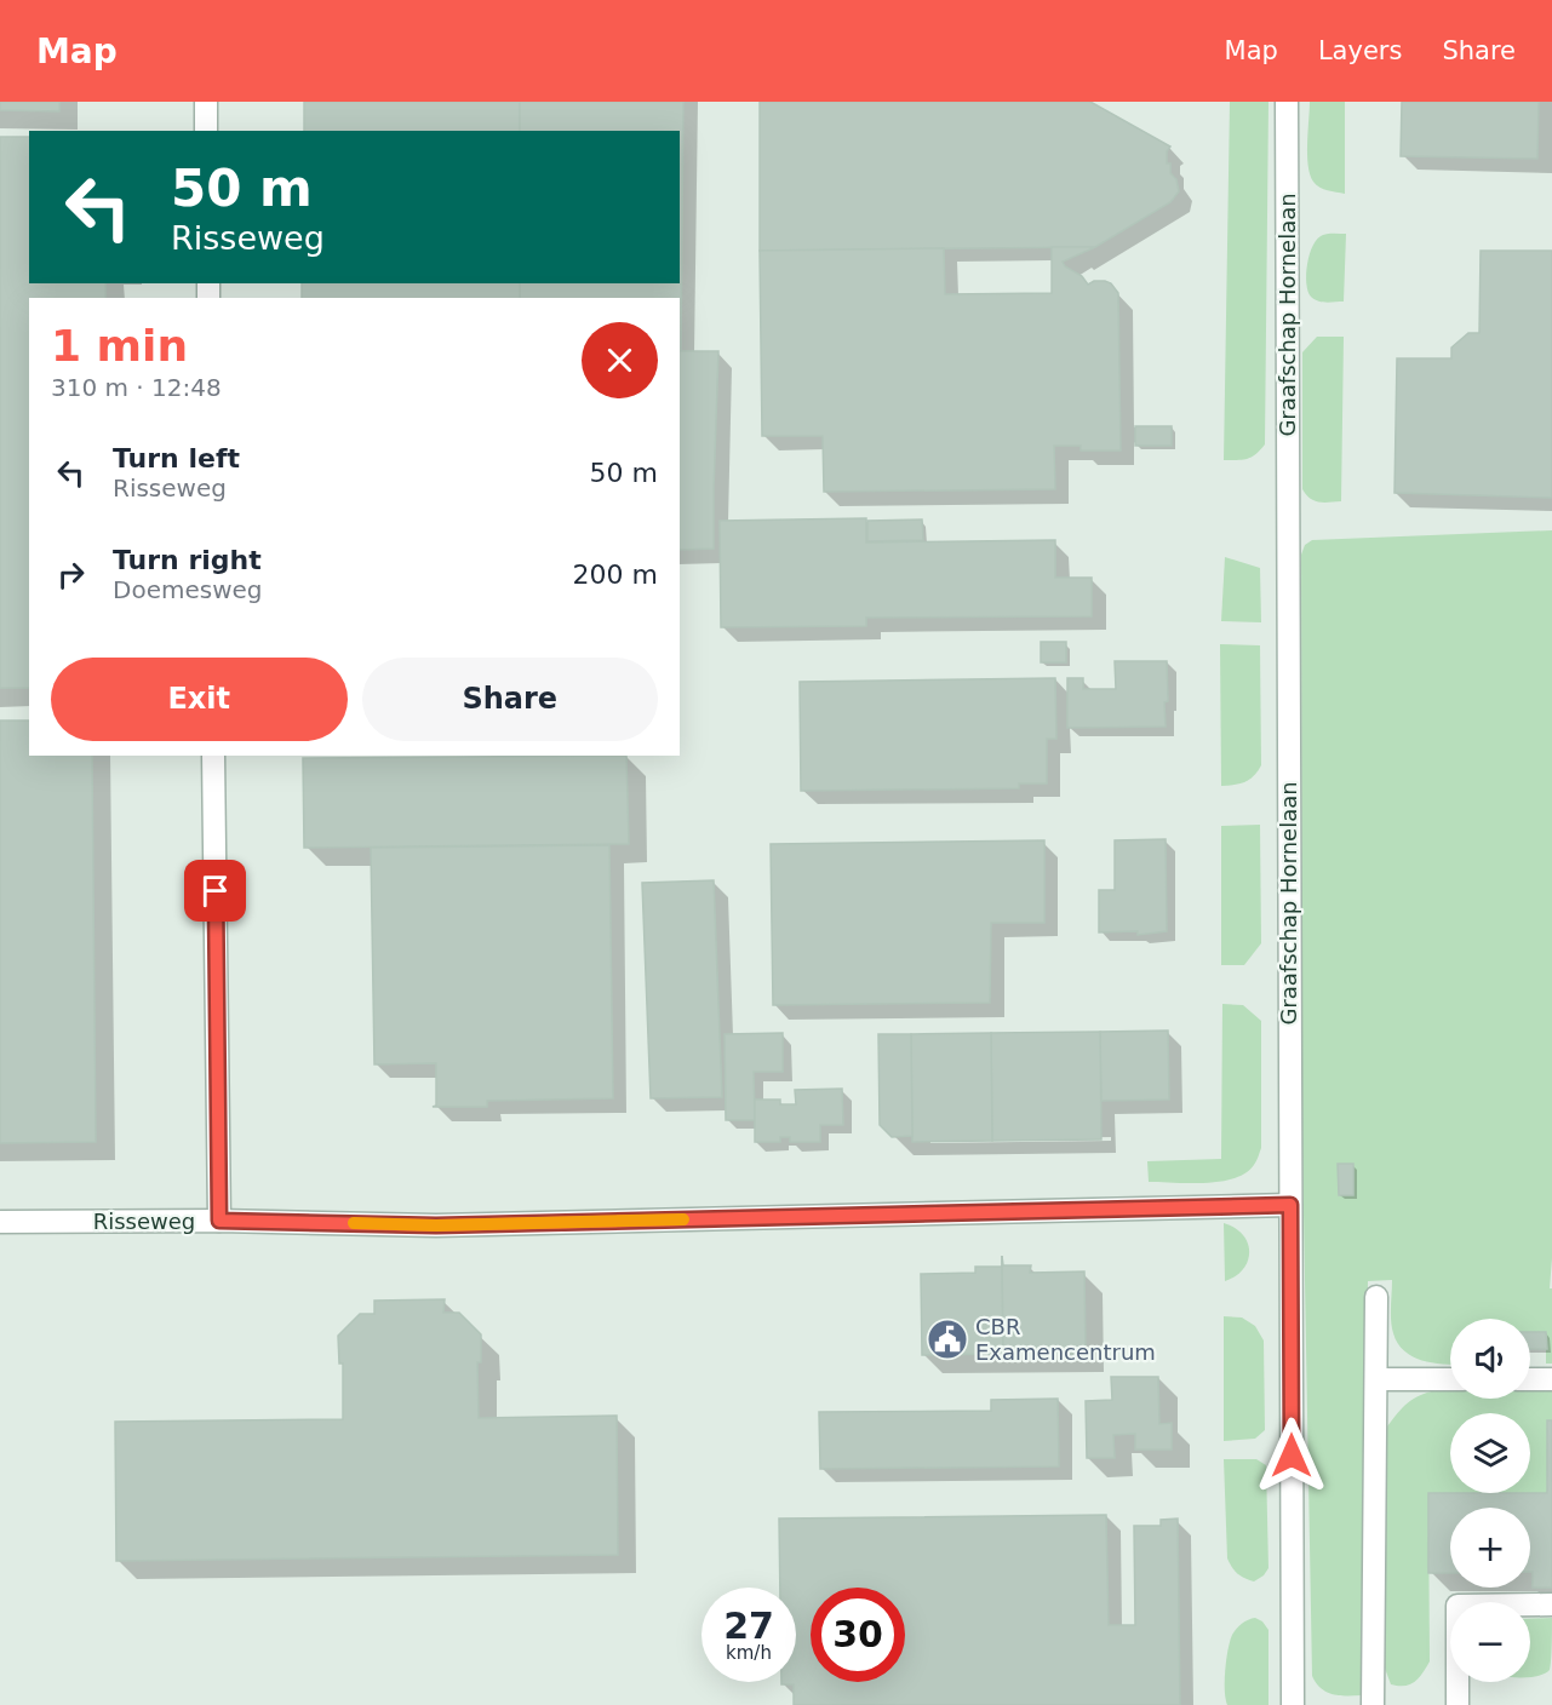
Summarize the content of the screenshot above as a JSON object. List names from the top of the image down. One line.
{"streets":{"street":["Graafschap Hornelaan","Risseweg"]},"crossings":[["Graafschap Hornelaan","Risseweg"]],"places":{"public building":["CBR Examencentrum"]},"page":{"header":"Map","nav":["Map","Layers","Share"],"turn":["50 m","Risseweg"],"heading":["1 min","310 m · 12:48"],"list":[{"name":"Turn left","note":"Risseweg","value":"50 m"},{"name":"Turn right","note":"Doemesweg","value":"200 m"}],"buttons":["Exit","Share"],"map_buttons":["+","−"],"speed":"27 km/h","limit":"30"}}
